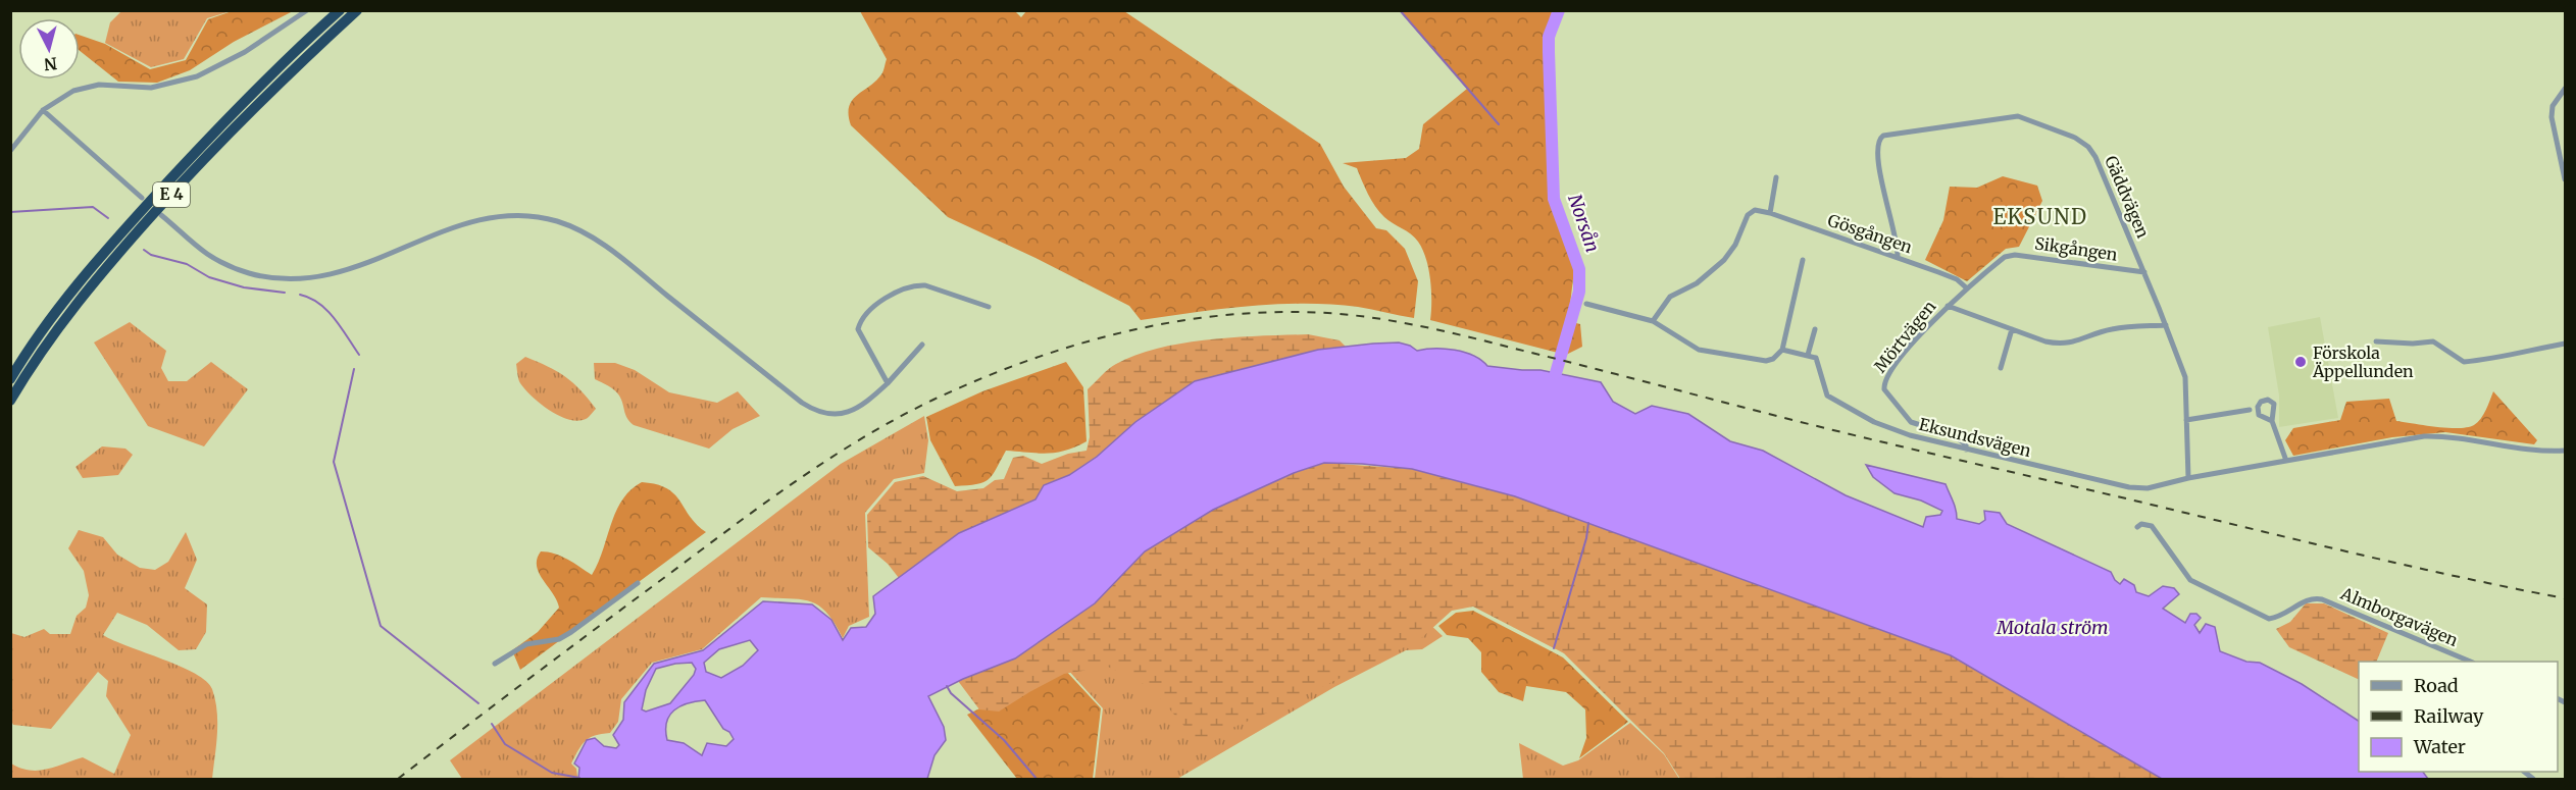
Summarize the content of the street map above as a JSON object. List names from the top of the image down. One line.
{"streets":{"highway":["E 4"],"street":["Gäddvägen","Gösgången","Sikgången","Mörtvägen","Eksundsvägen","Almborgavägen"]},"crossings":[["Gäddvägen","Gösgången"],["Gäddvägen","Sikgången"],["Gäddvägen","Eksundsvägen"],["Gösgången","Mörtvägen"],["Sikgången","Mörtvägen"],["Mörtvägen","Eksundsvägen"]],"districts":["EKSUND"],"water":["Norsån","Motala ström"],"places":["Förskola Äppellunden"],"legend":["Road","Railway","Water"],"north":"bottom"}
